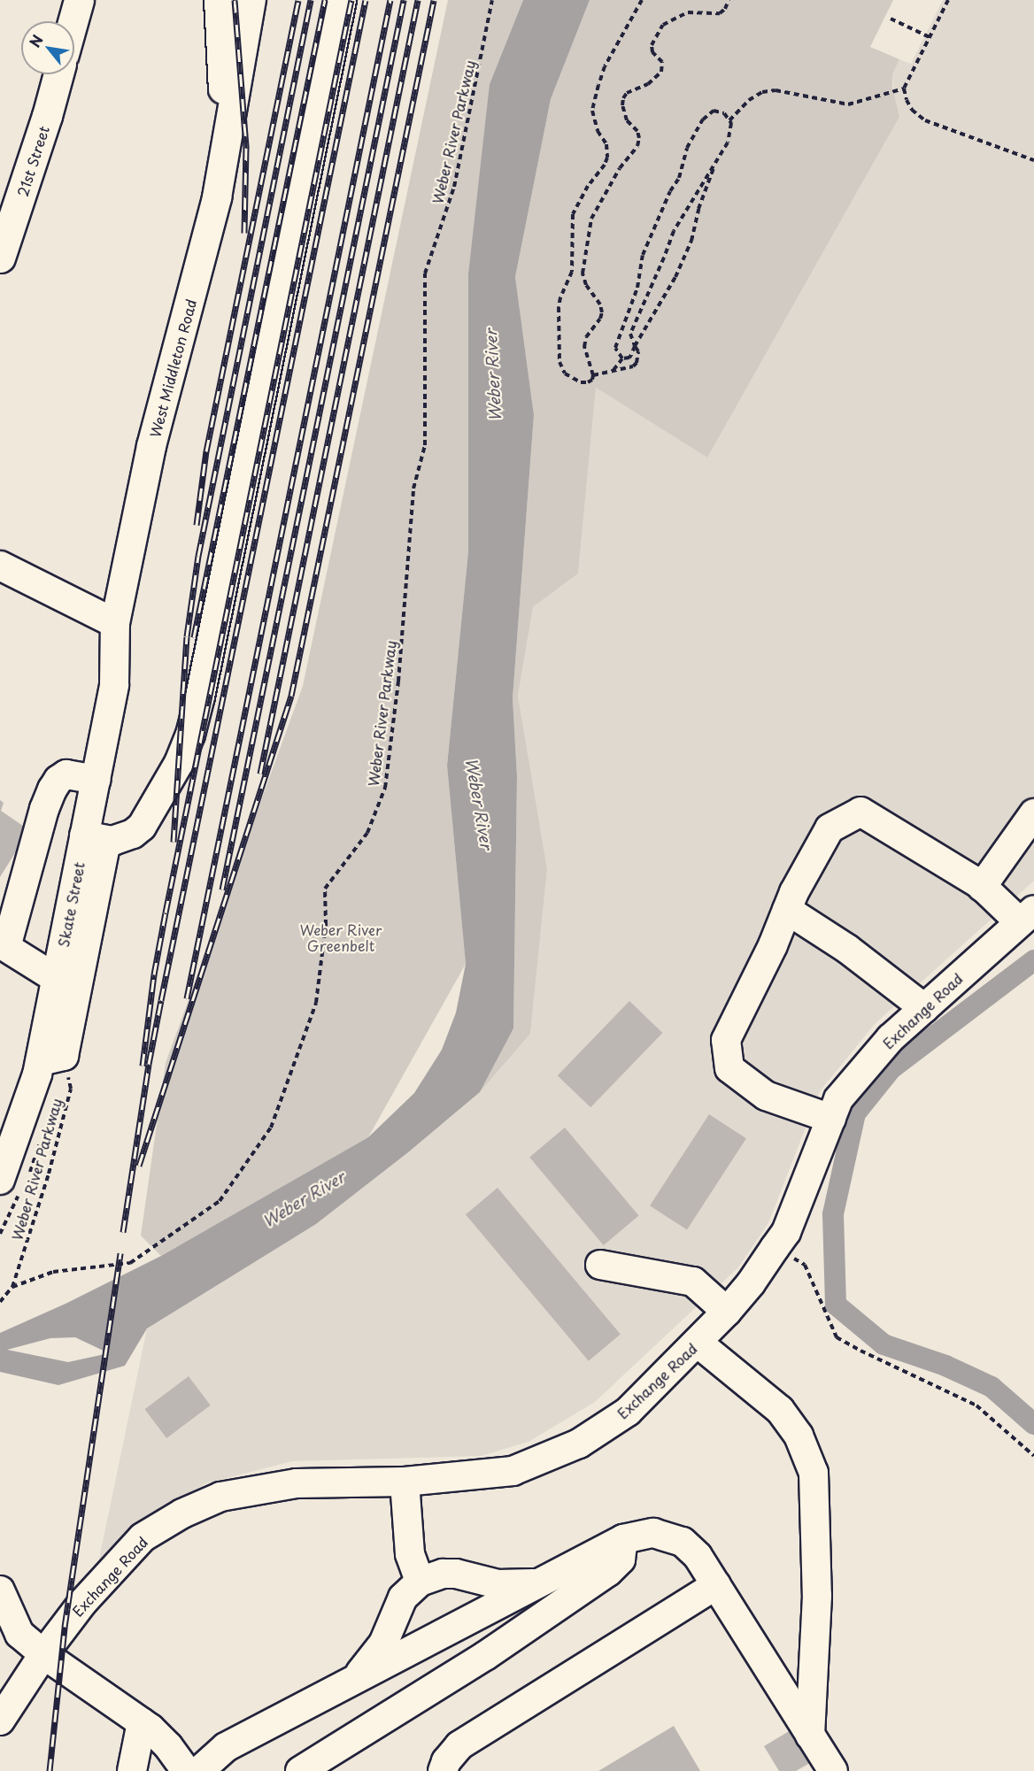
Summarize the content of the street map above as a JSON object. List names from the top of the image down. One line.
{"streets":{"main road":["21st Street"],"street":["West Middleton Road","Skate Street","Exchange Road"],"path":["Weber River Parkway"]},"crossings":[["Weber River Parkway","Skate Street"],["West Middleton Road","Skate Street"]],"water":["Weber River"],"parks":["Weber River Greenbelt"],"north":"top left"}
